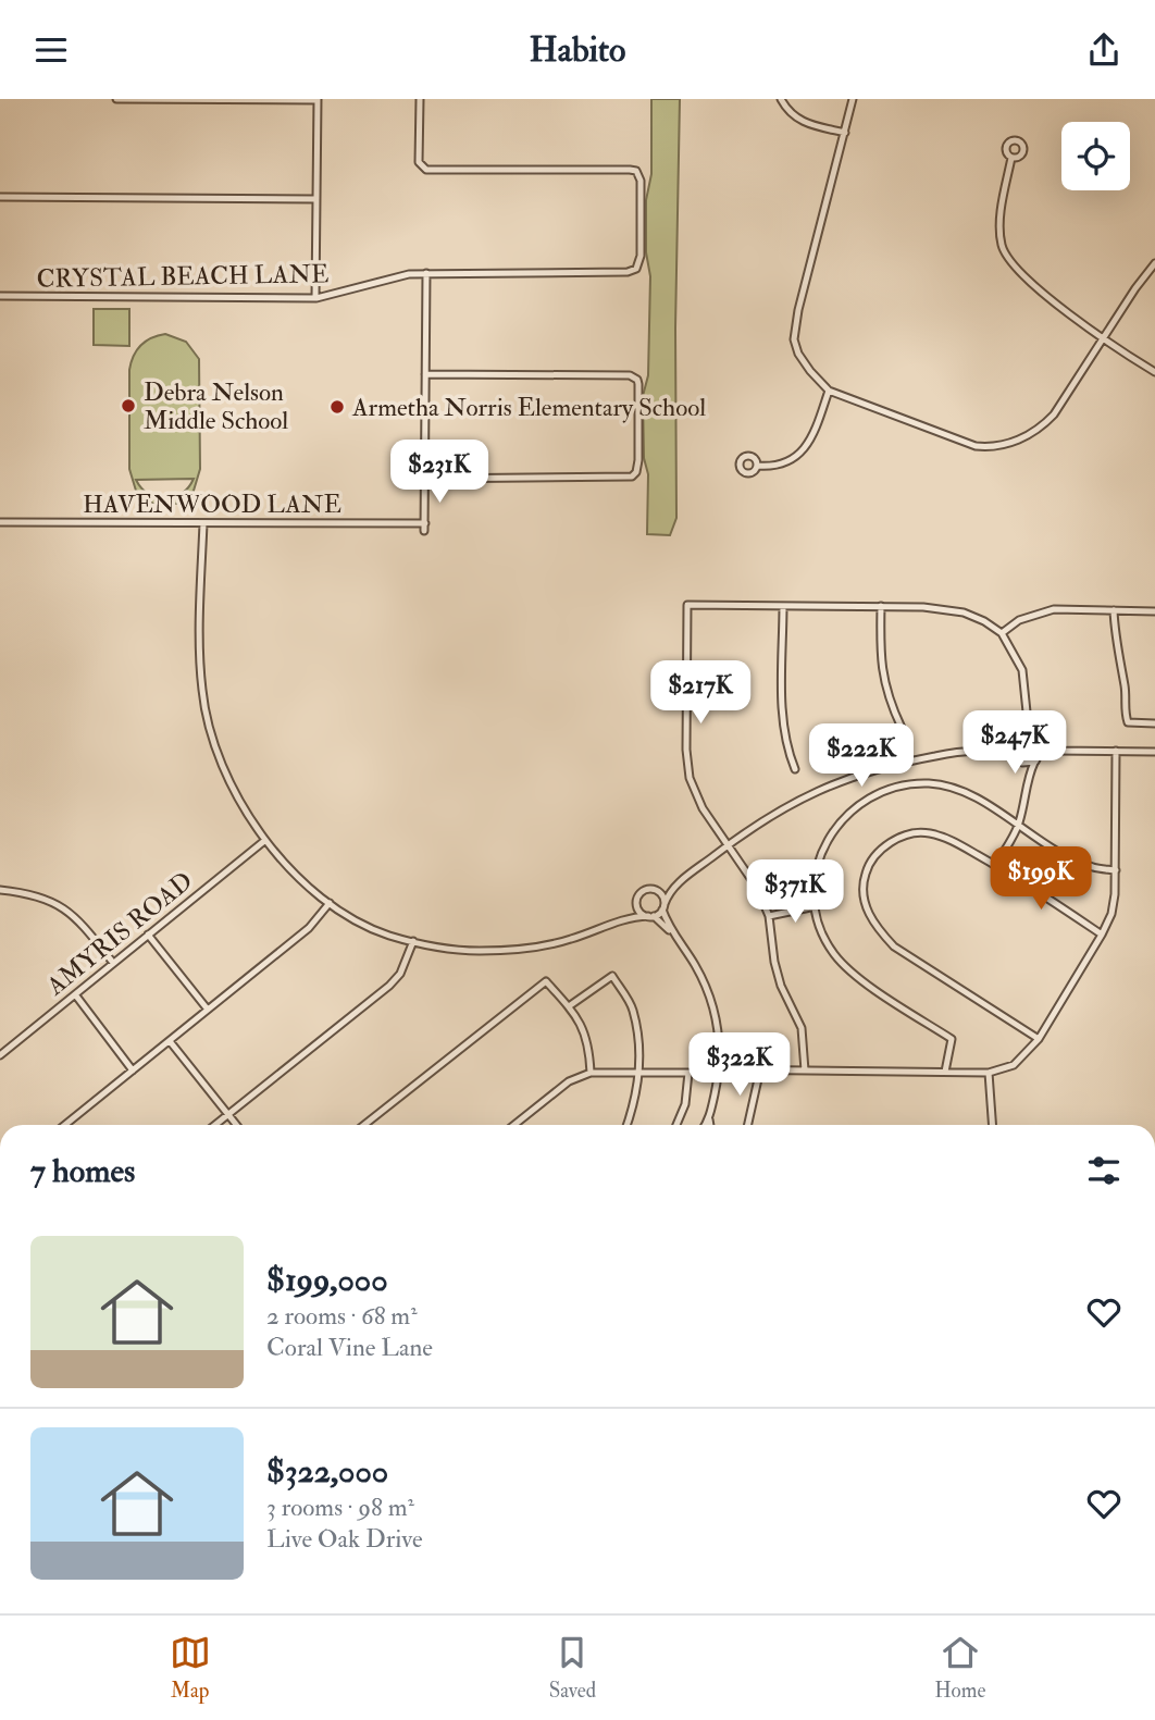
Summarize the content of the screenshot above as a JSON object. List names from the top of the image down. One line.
{"streets":{"street":["CRYSTAL BEACH LANE","HAVENWOOD LANE","AMYRIS ROAD"]},"places":["Debra Nelson Middle School","Armetha Norris Elementary School"],"page":{"header":"Habito","price":["$231K","$217K","$247K","$222K","$199K","$371K","$322K"],"heading":"7 homes","list":[{"name":"$199,000","note":"2 rooms · 68 m² · Coral Vine Lane"},{"name":"$322,000","note":"3 rooms · 98 m² · Live Oak Drive"}],"tabs":["Map","Saved","Home"]}}
